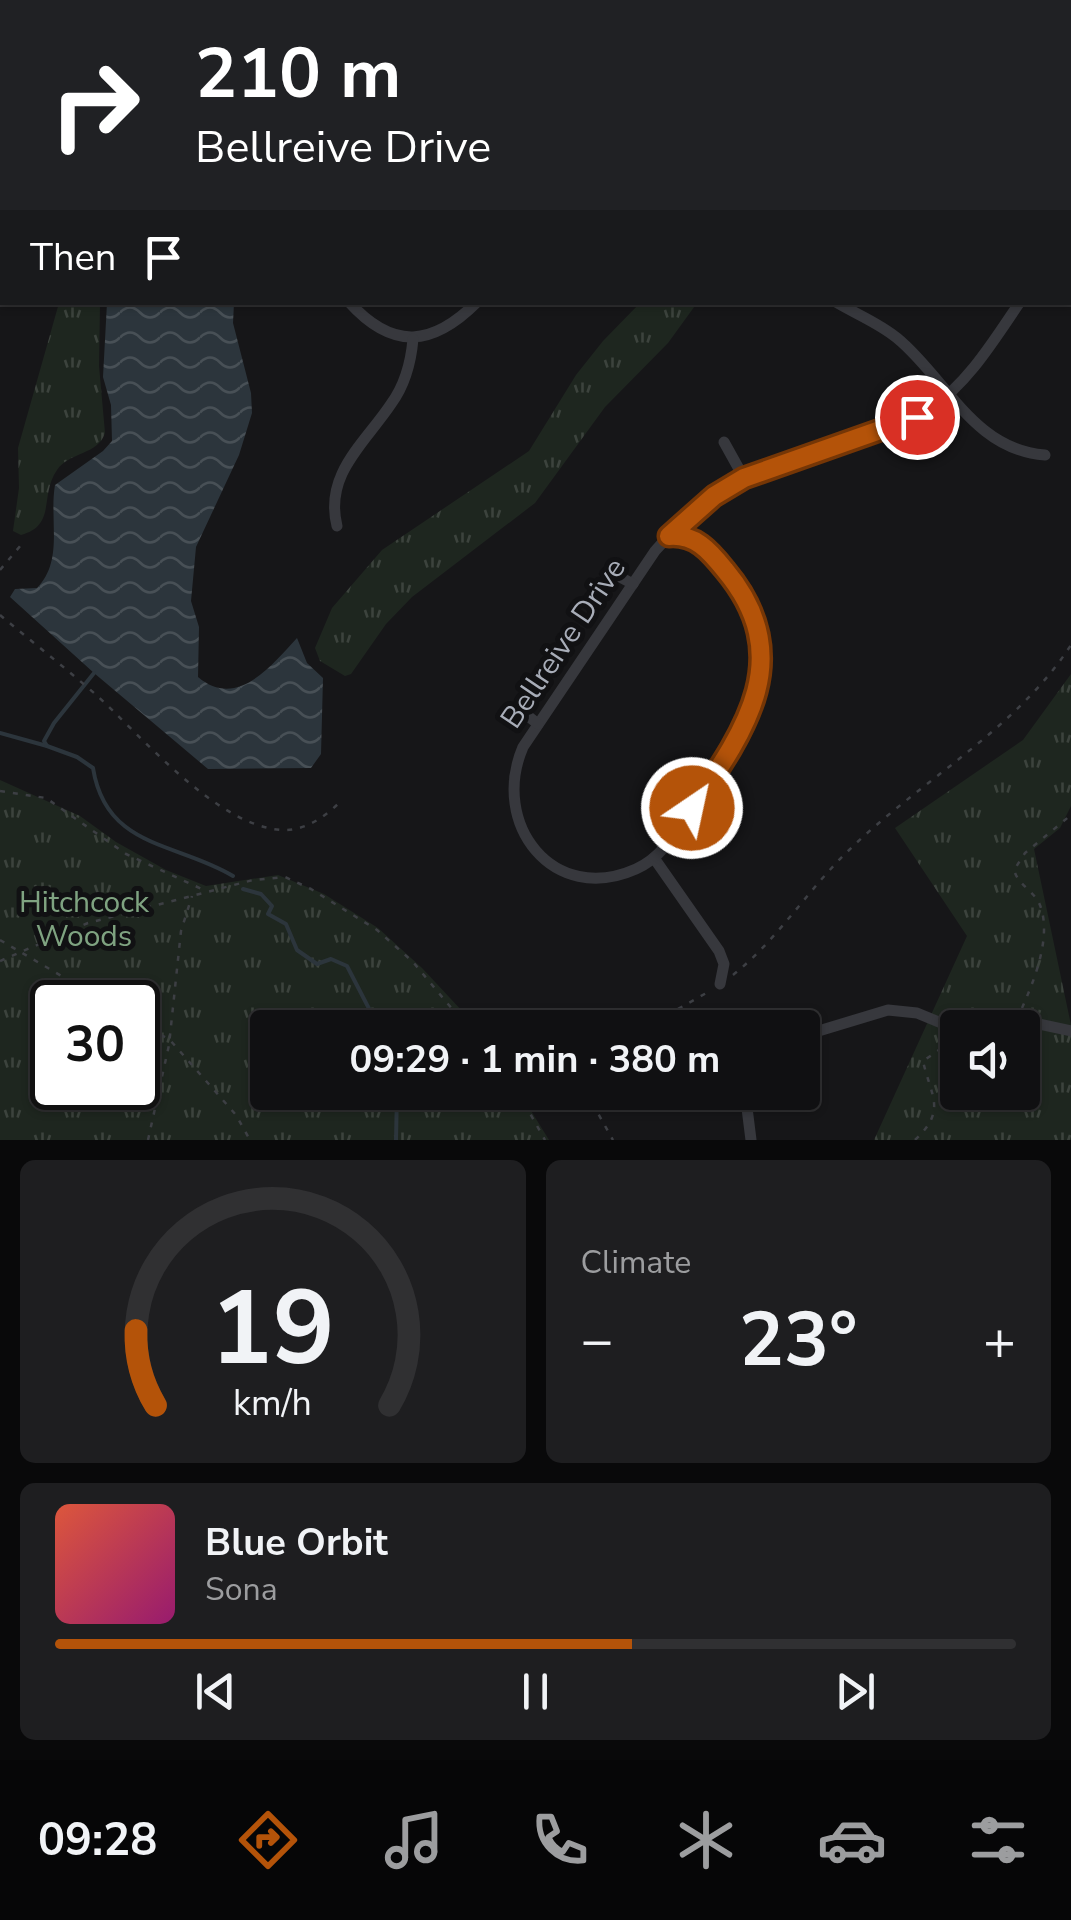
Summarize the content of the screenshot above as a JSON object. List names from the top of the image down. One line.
{"streets":{"street":["Bellreive Drive"]},"parks":["Hitchcock Woods"],"page":{"turn":["210 m","Bellreive Drive"],"then":"Then","limit":"30","trip":"09:29 · 1 min · 380 m","tile":"Climate","heat":["−","23°","+"],"song":["Blue Orbit","Sona"],"tabs":"09:28","gauge":["19","km/h"]}}
